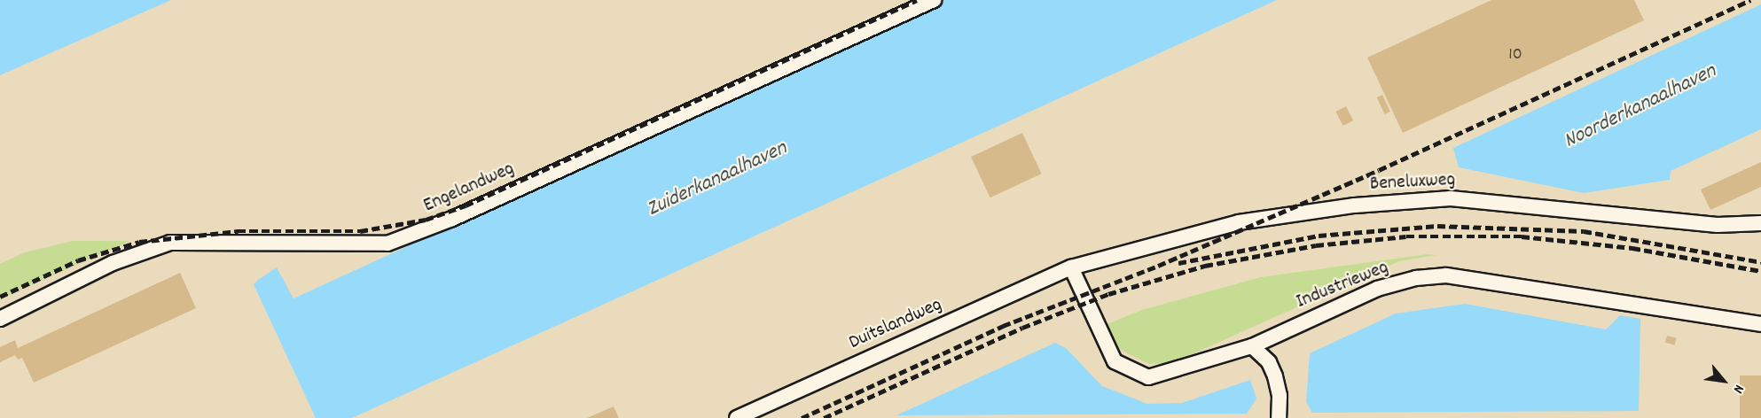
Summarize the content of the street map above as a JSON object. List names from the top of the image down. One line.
{"streets":{"street":["Beneluxweg","Engelandweg","Industrieweg","Duitslandweg"]},"crossings":[["Beneluxweg","Industrieweg"],["Beneluxweg","Duitslandweg"],["Industrieweg","Duitslandweg"]],"water":["Noorderkanaalhaven","Zuiderkanaalhaven"],"house_numbers":["10"],"north":"bottom right"}
